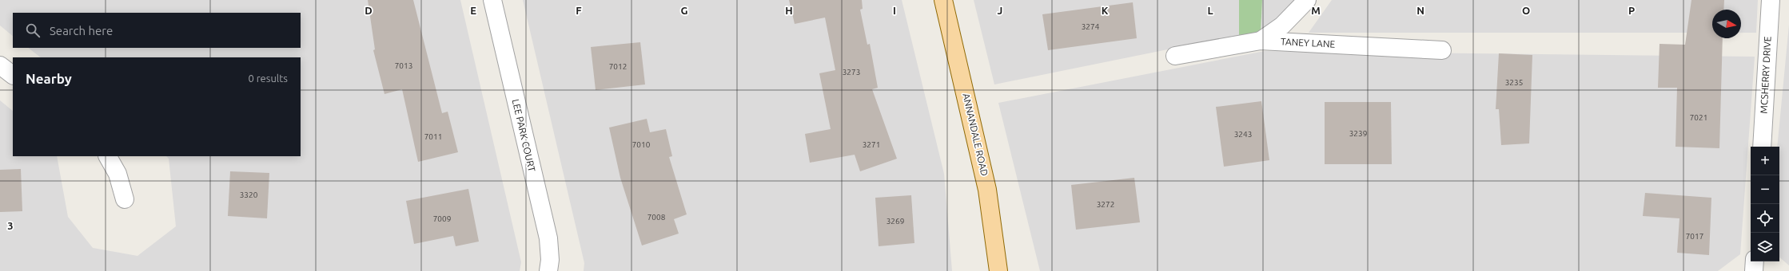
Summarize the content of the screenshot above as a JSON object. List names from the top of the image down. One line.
{"streets":{"main road":["ANNANDALE ROAD"],"street":["TANEY LANE","MCSHERRY DRIVE","LEE PARK COURT"]},"house_numbers":["3274","7013","7012","3273","3235","7021","3239","3243","7011","7010","3271","3320","3272","7008","7009","3269","7017"],"north":"right","page":{"search":"Search here","heading":["Nearby","0 results"],"map_buttons":["+","−"]},"grid":{"columns":["D","E","F","G","H","I","J","K","L","M","N","O","P"],"rows":["3"]}}
